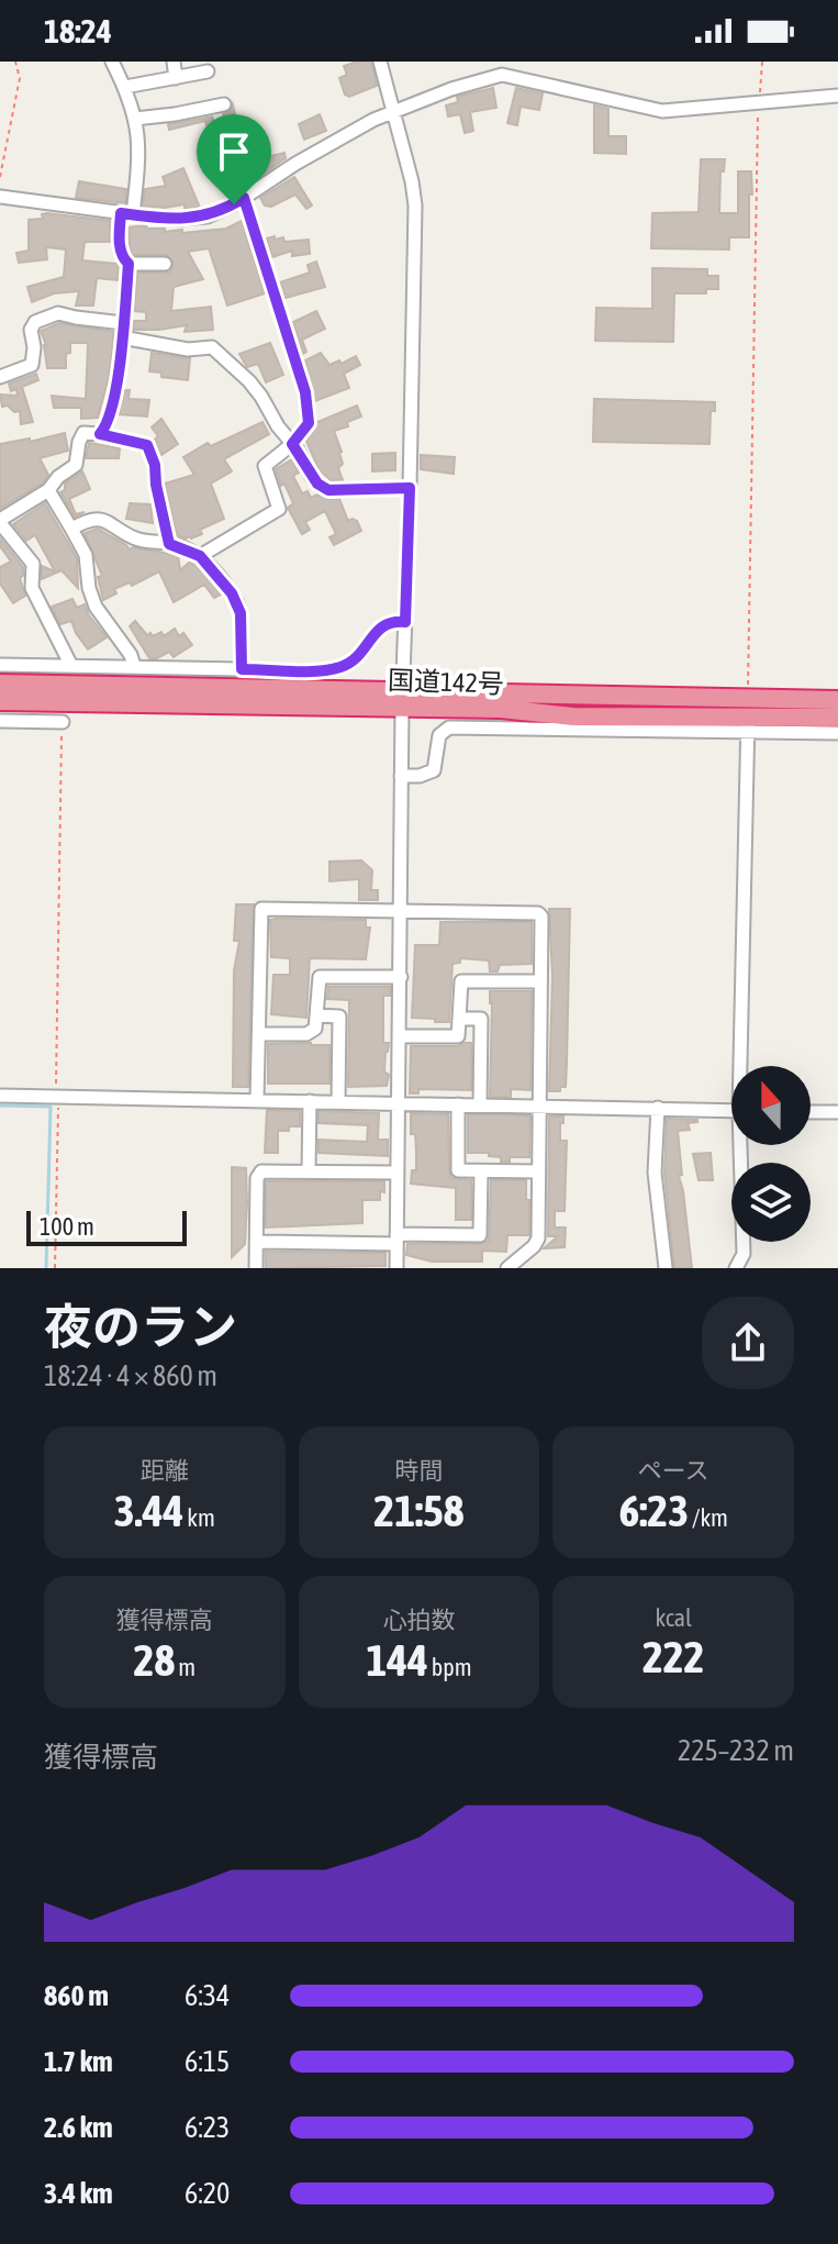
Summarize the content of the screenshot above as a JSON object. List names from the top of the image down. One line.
{"streets":{"highway":["国道142号"]},"scale_bar":"100 m","north":"top","page":{"status":"18:24","scale":"100 m","heading":["夜のラン","18:24 · 4 × 860 m"],"stats":[["距離","3.44 km"],["時間","21:58"],["ペース","6:23 /km"],["獲得標高","28 m"],["心拍数","144 bpm"],["kcal","222"]],"chart":["獲得標高","225–232 m"],"list":[{"name":"860 m","note":"6:34"},{"name":"1.7 km","note":"6:15"},{"name":"2.6 km","note":"6:23"},{"name":"3.4 km","note":"6:20"}]}}
